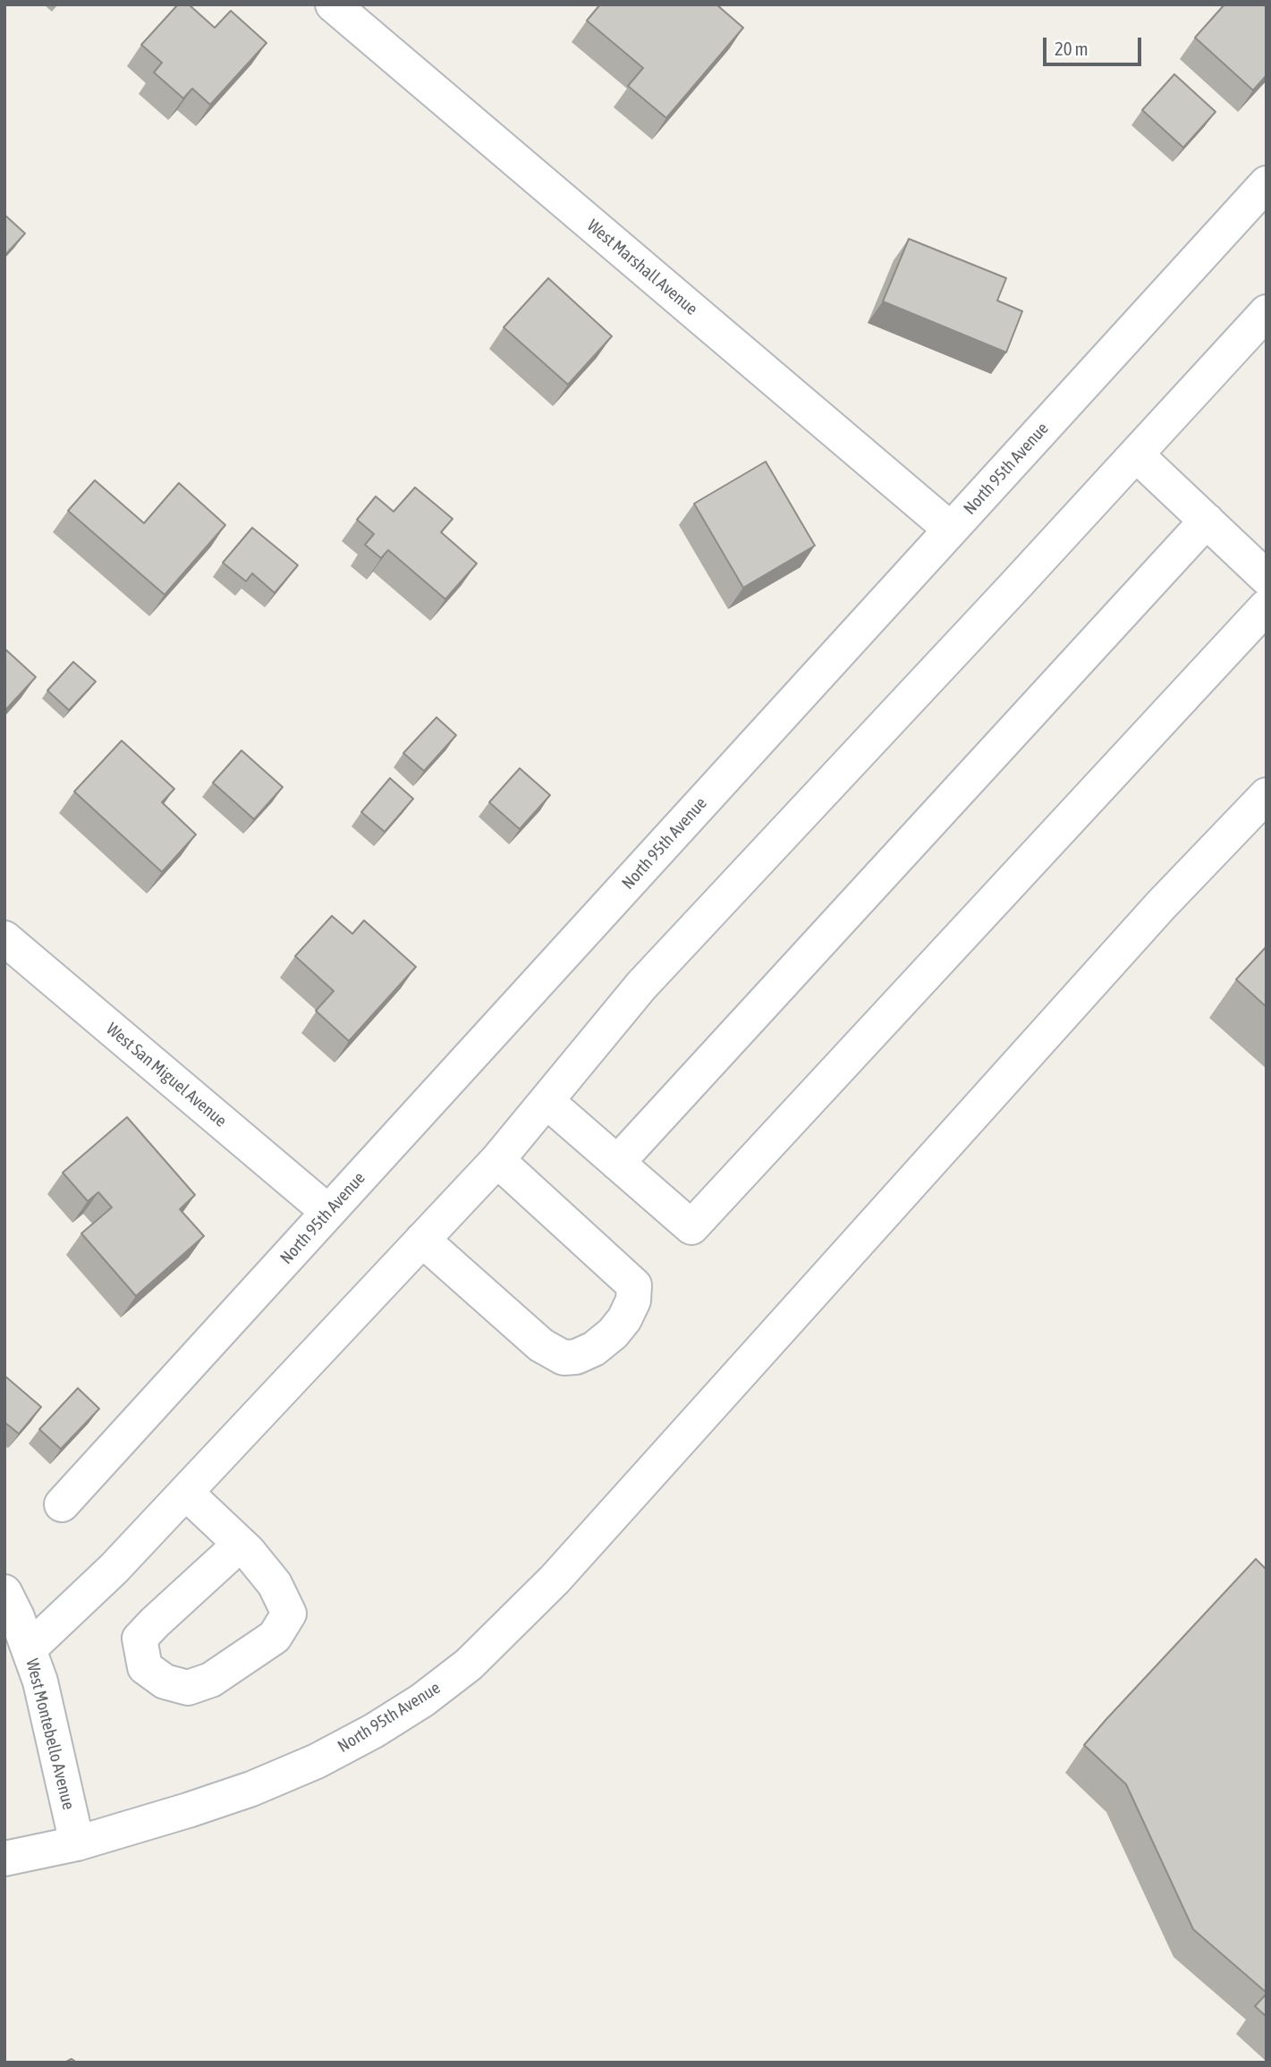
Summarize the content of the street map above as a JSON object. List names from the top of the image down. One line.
{"streets":{"street":["West Marshall Avenue","North 95th Avenue","West San Miguel Avenue","West Montebello Avenue"]},"crossings":[["West Marshall Avenue","North 95th Avenue"],["North 95th Avenue","West San Miguel Avenue"],["North 95th Avenue","West Montebello Avenue"]],"scale_bar":"20 m"}
